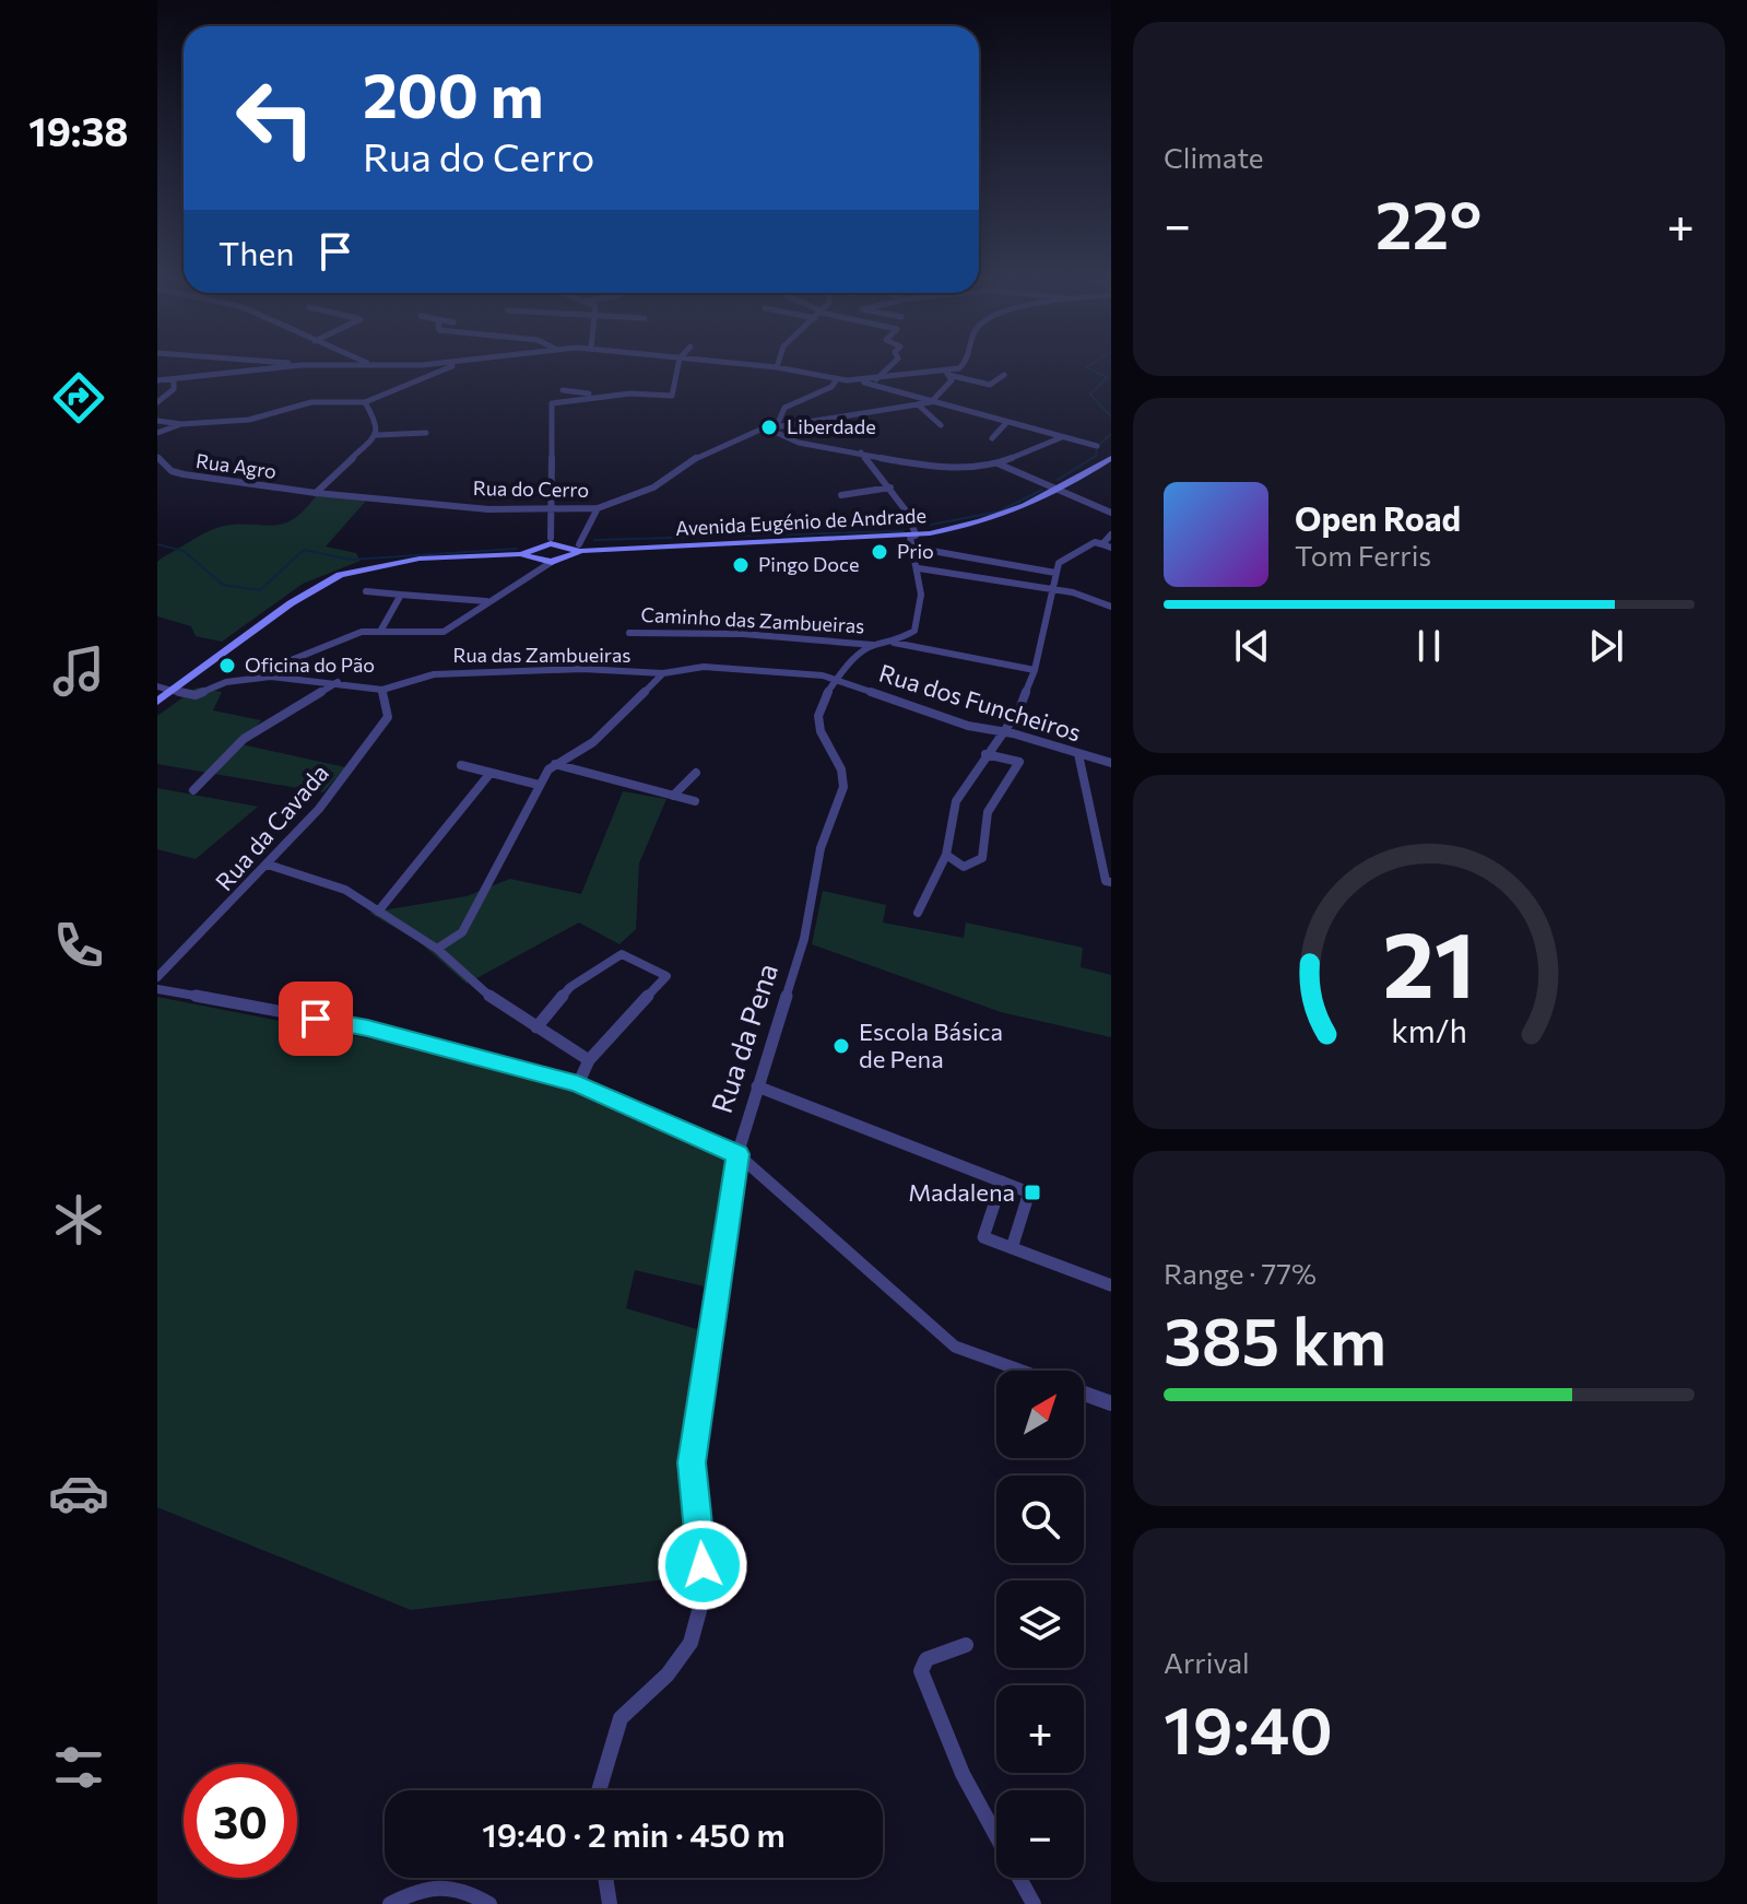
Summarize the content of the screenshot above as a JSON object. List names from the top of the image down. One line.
{"streets":{"main road":["Avenida Eugénio de Andrade"],"street":["Rua Agro","Rua do Cerro","Caminho das Zambueiras","Rua das Zambueiras","Rua dos Funcheiros","Rua da Cavada","Rua da Pena"]},"crossings":[["Rua Agro","Rua do Cerro"],["Rua das Zambueiras","Rua dos Funcheiros"],["Rua das Zambueiras","Rua da Cavada"],["Rua das Zambueiras","Rua da Pena"],["Rua dos Funcheiros","Rua da Pena"]],"places":{"other":["Liberdade","Prio","Pingo Doce","Oficina do Pão","Escola Básica de Pena"],"transit":["Madalena"]},"north":"top right","page":{"tabs":"19:38","tile":["Climate",["Range · 77%","385 km"],["Arrival","19:40"]],"turn":["200 m","Rua do Cerro"],"heat":["−","22°","+"],"then":"Then","song":["Open Road","Tom Ferris"],"map_buttons":["+","−"],"limit":"30","trip":"19:40 · 2 min · 450 m","gauge":["21","km/h"]}}
